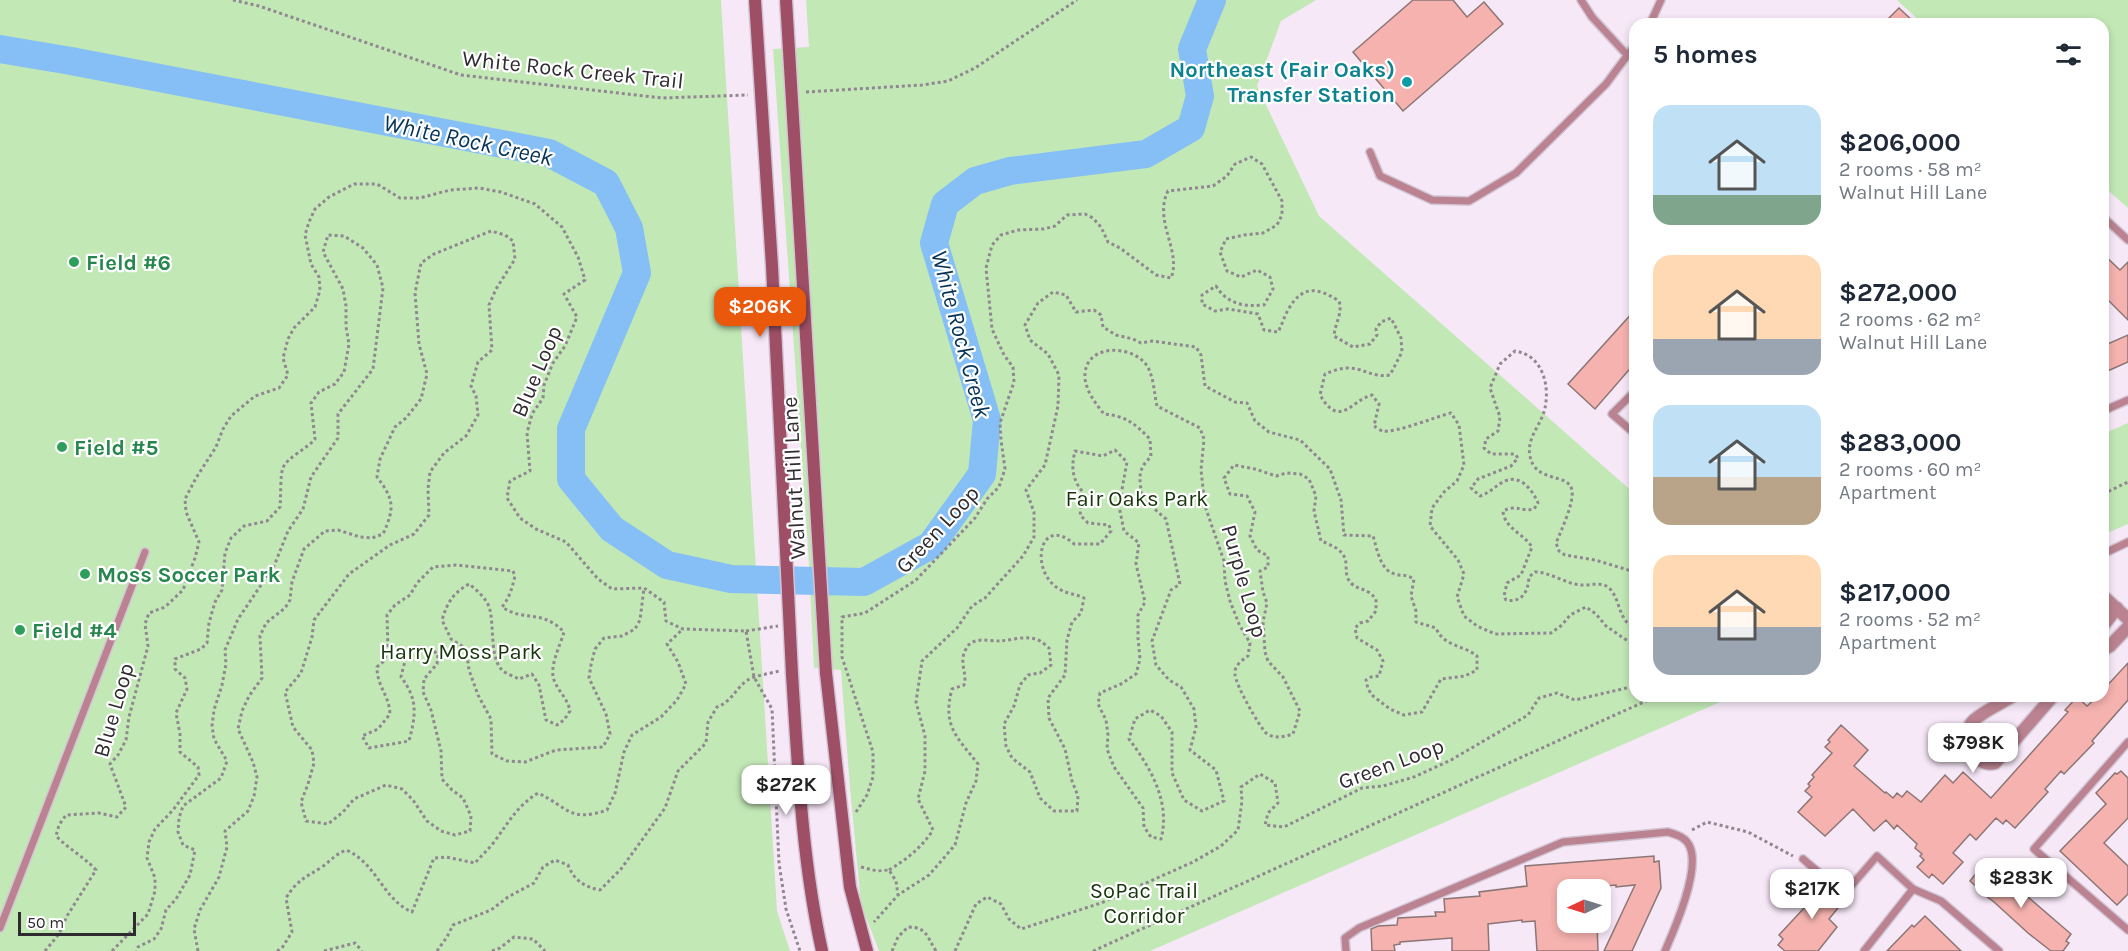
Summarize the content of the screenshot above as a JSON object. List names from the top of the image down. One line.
{"streets":{"main road":["Walnut Hill Lane"],"path":["White Rock Creek Trail","Blue Loop","Green Loop","Purple Loop"]},"water":["White Rock Creek"],"parks":["Fair Oaks Park","Harry Moss Park","SoPac Trail Corridor"],"places":["Northeast (Fair Oaks) Transfer Station","Field #6","Field #5","Moss Soccer Park","Field #4"],"scale_bar":"50 m","north":"left","page":{"heading":"5 homes","list":[{"name":"$206,000","note":"2 rooms · 58 m² · Walnut Hill Lane"},{"name":"$272,000","note":"2 rooms · 62 m² · Walnut Hill Lane"},{"name":"$283,000","note":"2 rooms · 60 m² · Apartment"},{"name":"$217,000","note":"2 rooms · 52 m² · Apartment"}],"price":["$206K","$798K","$272K","$283K","$217K"],"scale":"50 m"}}
